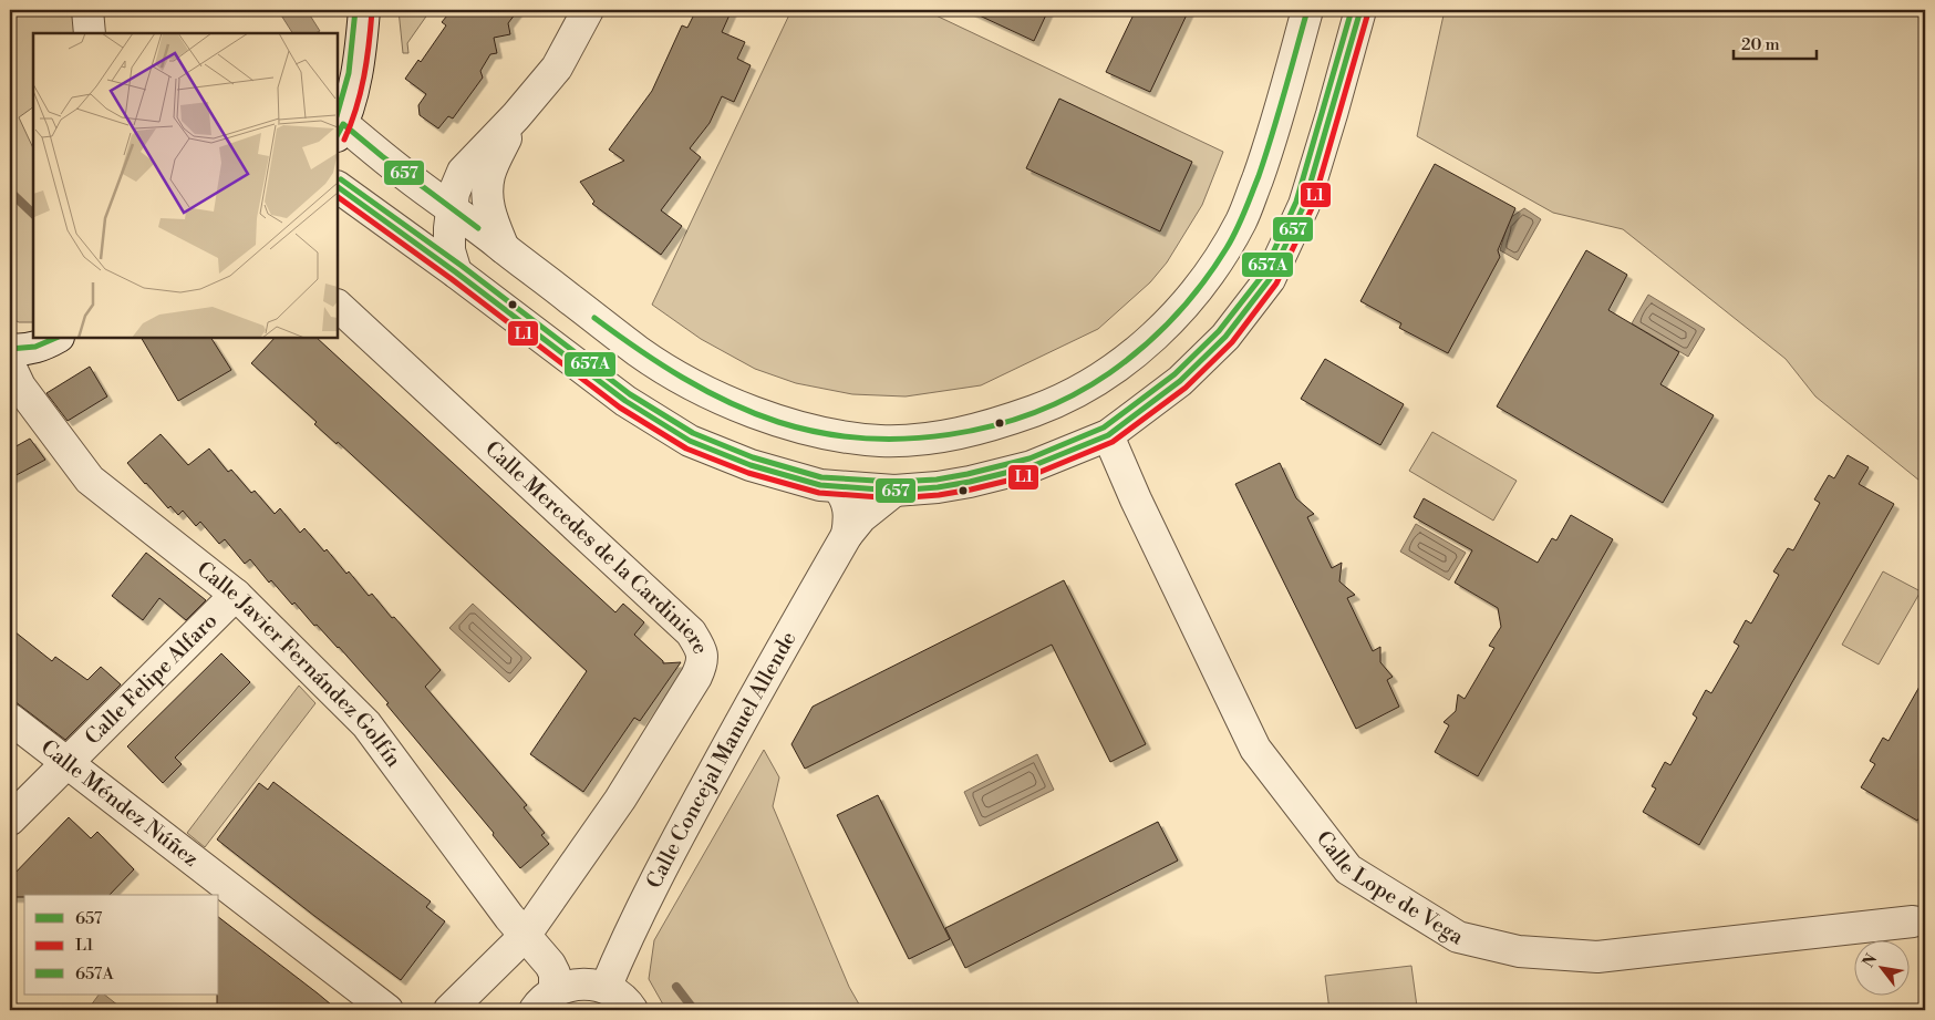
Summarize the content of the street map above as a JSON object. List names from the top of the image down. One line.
{"streets":{"street":["Calle Mercedes de la Cardiniere","Calle Javier Fernández Golfín","Calle Felipe Alfaro","Calle Concejal Manuel Allende","Calle Méndez Núñez","Calle Lope de Vega"]},"crossings":[["Calle Mercedes de la Cardiniere","Calle Javier Fernández Golfín"],["Calle Javier Fernández Golfín","Calle Felipe Alfaro"],["Calle Felipe Alfaro","Calle Méndez Núñez"]],"lines":["transit line 657","transit line 657A","transit line L1"],"legend":["657","L1","657A"],"scale_bar":"20 m","north":"top left"}
